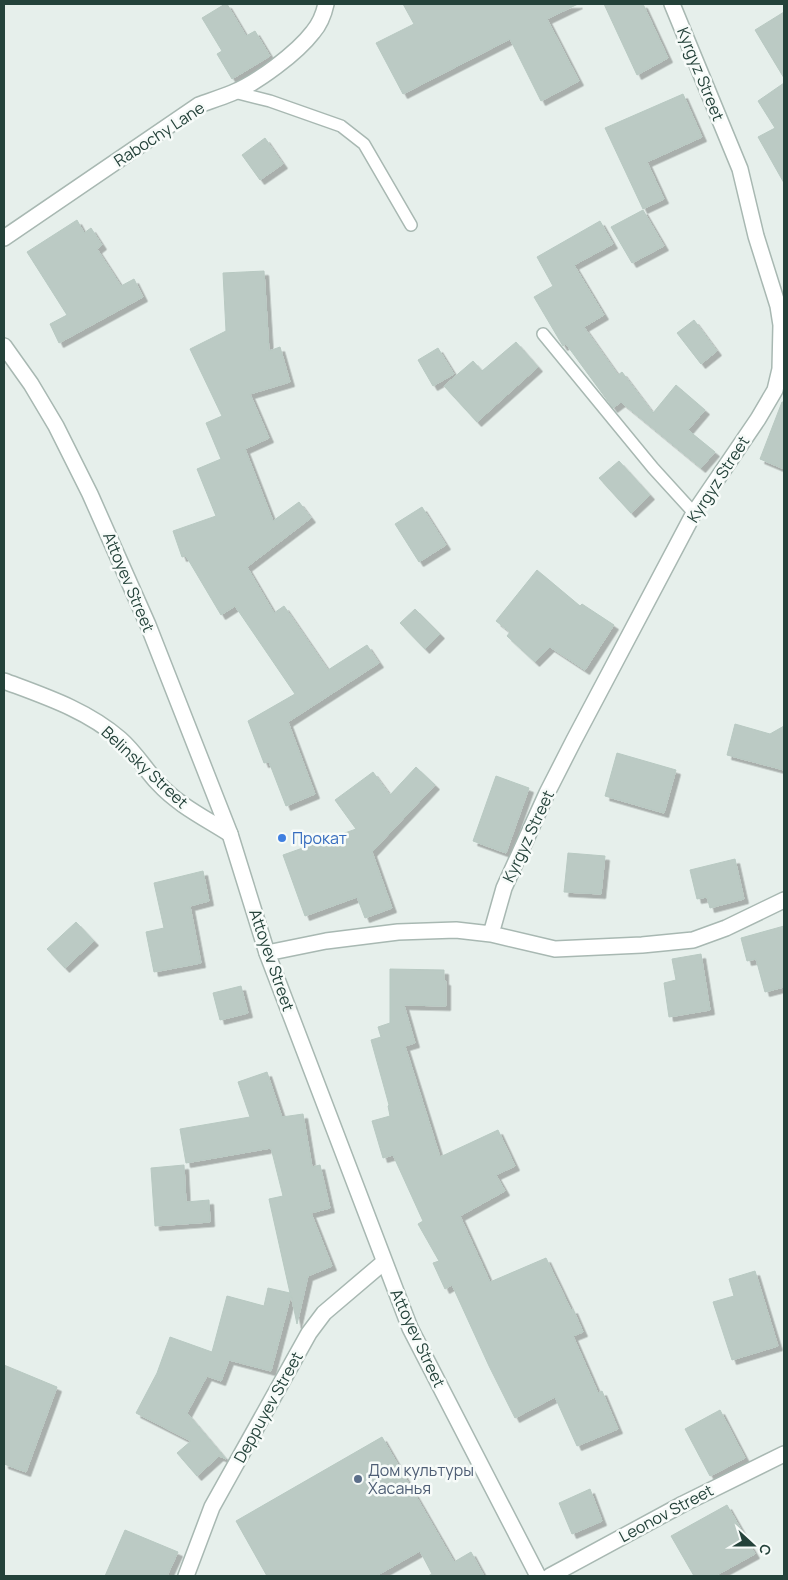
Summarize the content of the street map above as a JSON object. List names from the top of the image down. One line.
{"streets":{"street":["Kyrgyz Street","Rabochy Lane","Attoyev Street","Belinsky Street","Deppuyev Street","Leonov Street"]},"crossings":[["Attoyev Street","Belinsky Street"],["Attoyev Street","Deppuyev Street"]],"places":["Прокат","Дом культуры Хасанья"],"north":"right"}
